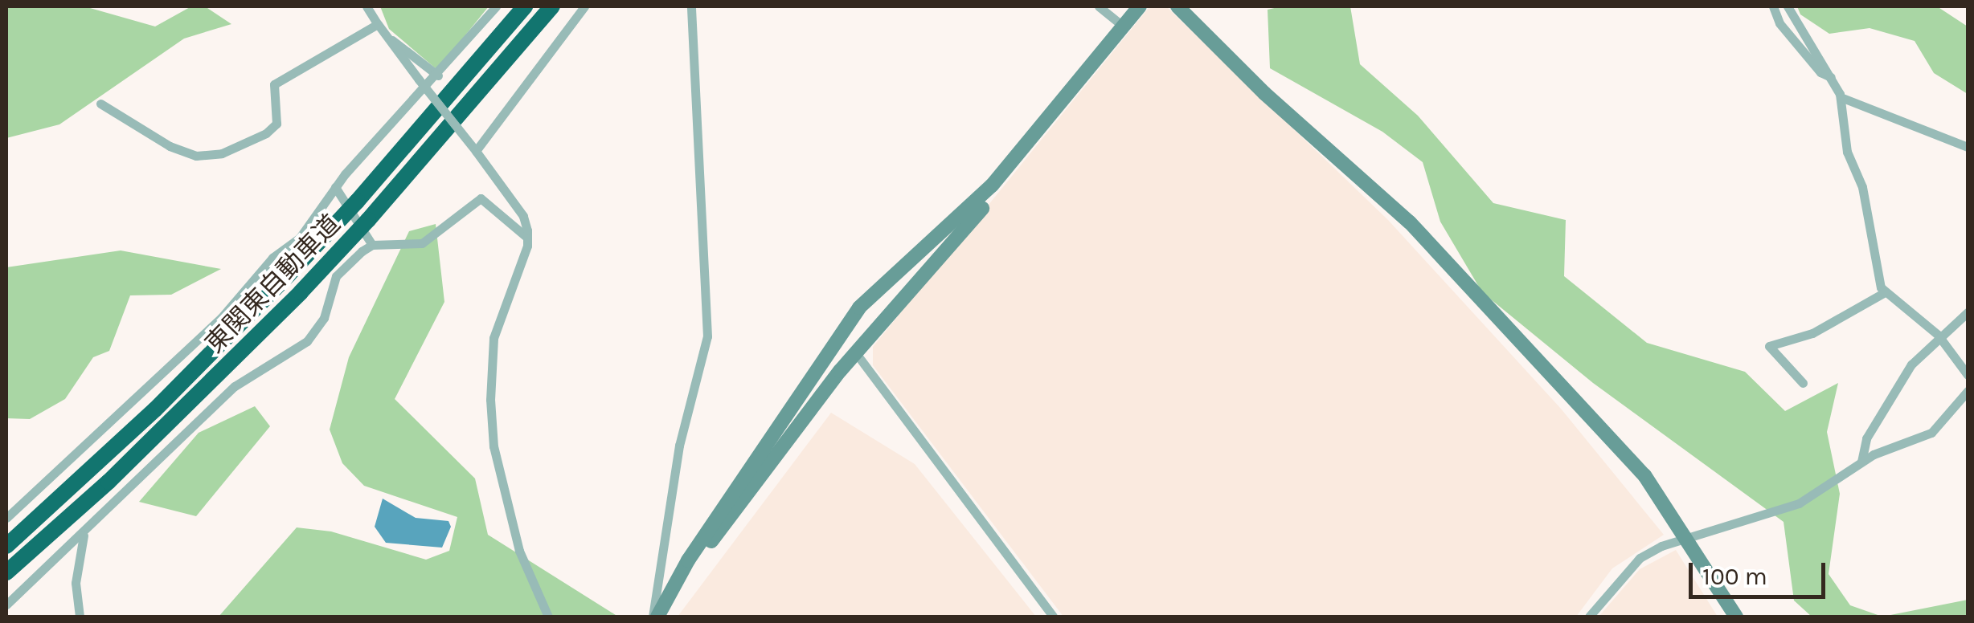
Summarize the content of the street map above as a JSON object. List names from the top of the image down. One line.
{"streets":{"highway":["東関東自動車道"]},"scale_bar":"100 m"}
